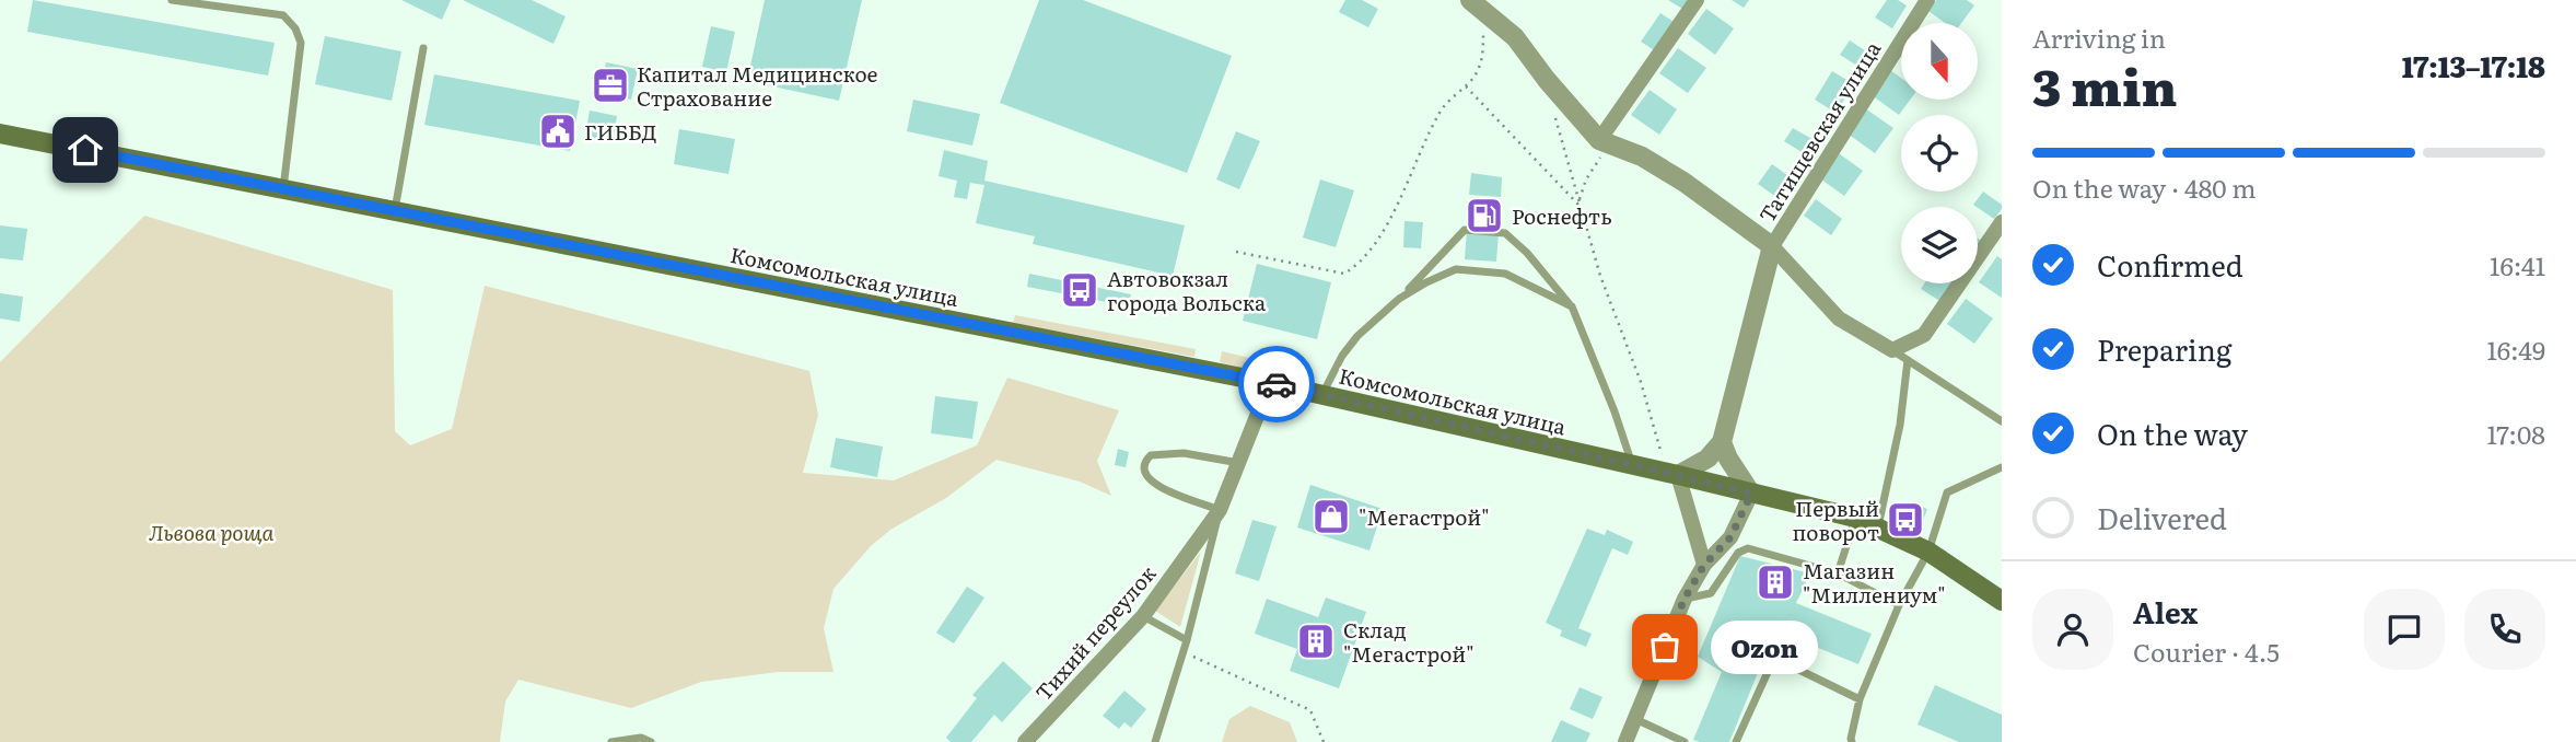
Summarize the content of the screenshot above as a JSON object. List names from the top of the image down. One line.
{"streets":{"main road":["Комсомольская улица"],"street":["Татищевская улица","Тихий переулок"]},"crossings":[["Комсомольская улица","Тихий переулок"]],"parks":["Львова роща"],"places":{"office":["Капитал Медицинское Страхование"],"public building":["ГИББД"],"fuel station":["Роснефть"],"bus stop":["Автовокзал города Вольска","Первый поворот"],"shop":["\"Мегастрой\""],"building":["Магазин \"Миллениум\"","Склад \"Мегастрой\""],"other":["Ozon"]},"north":"bottom","page":{"heading":["3 min","Arriving in","17:13–17:18"],"panel":["Alex","Courier · 4.5"],"bar":"On the way · 480 m","list":[["Confirmed","16:41"],["Preparing","16:49"],["On the way","17:08"],"Delivered"],"bubble":"Ozon"}}
